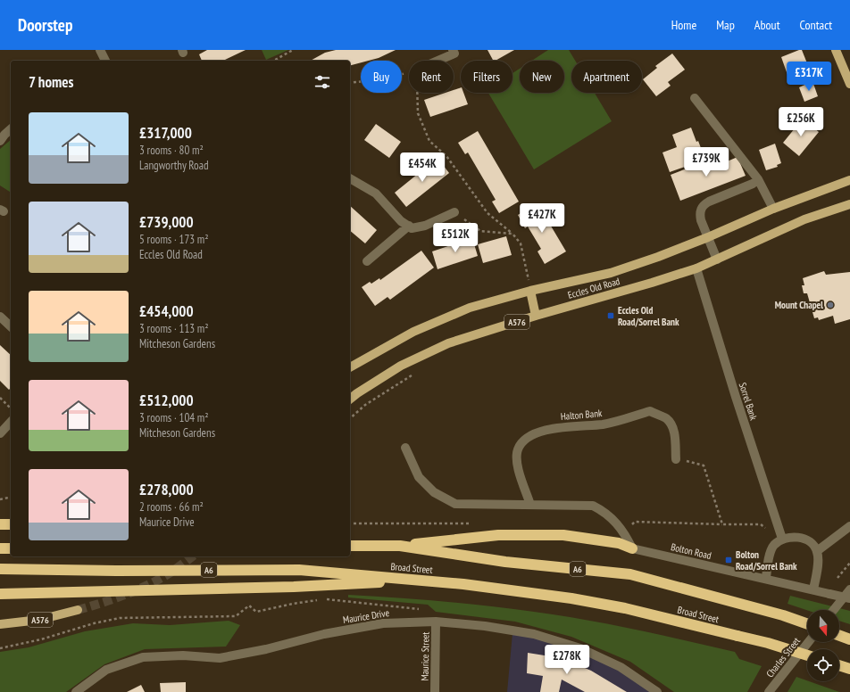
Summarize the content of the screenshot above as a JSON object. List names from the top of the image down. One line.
{"streets":{"highway":["Broad Street","A6"],"main road":["Eccles Old Road","A576"],"street":["Sorrel Bank","Halton Bank","Bolton Road","Maurice Drive","Maurice Street","Charles Street"]},"crossings":[["Eccles Old Road","Sorrel Bank"],["Sorrel Bank","Bolton Road"],["Maurice Drive","Maurice Street"]],"places":{"other":["Mount Chapel"],"transit":["Eccles Old Road/Sorrel Bank","Bolton Road/Sorrel Bank"]},"north":"bottom","page":{"header":"Doorstep","nav":["Home","Map","About","Contact"],"chip":["Buy","Rent","Filters","New","Apartment"],"heading":"7 homes","price":["£317K","£256K","£739K","£454K","£427K","£512K","£278K"],"list":[{"name":"£317,000","note":"3 rooms · 80 m² · Langworthy Road"},{"name":"£739,000","note":"5 rooms · 173 m² · Eccles Old Road"},{"name":"£454,000","note":"3 rooms · 113 m² · Mitcheson Gardens"},{"name":"£512,000","note":"3 rooms · 104 m² · Mitcheson Gardens"},{"name":"£278,000","note":"2 rooms · 66 m² · Maurice Drive"}]}}
